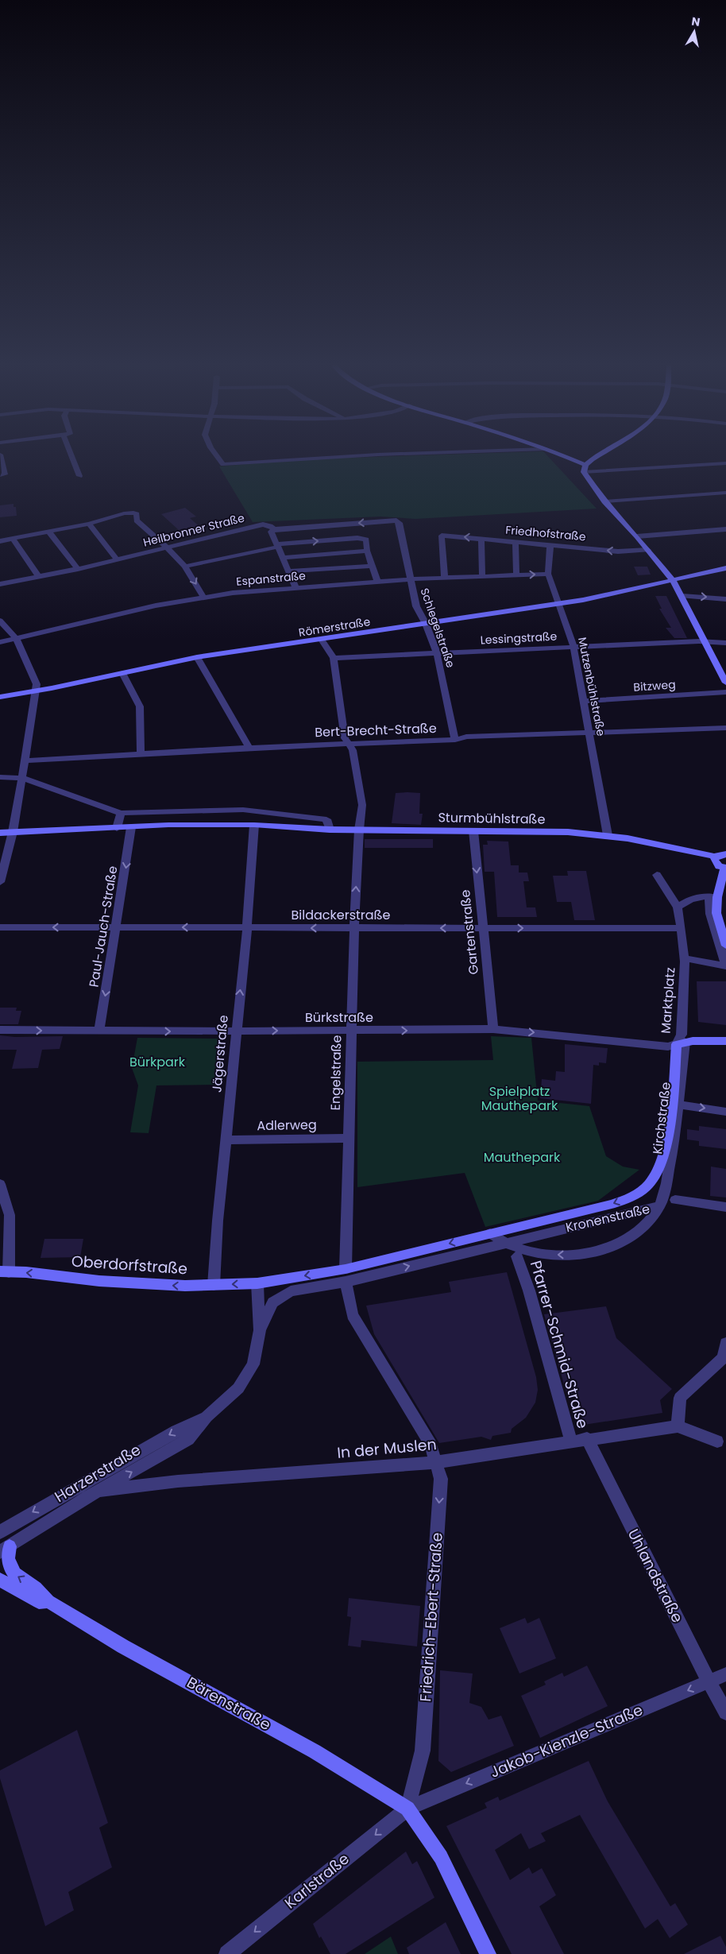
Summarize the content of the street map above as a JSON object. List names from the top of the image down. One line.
{"streets":{"main road":["Römerstraße","Sturmbühlstraße","Marktplatz","Kirchstraße","Kronenstraße","Oberdorfstraße","Bärenstraße"],"street":["Heilbronner Straße","Friedhofstraße","Espanstraße","Schlegelstraße","Lessingstraße","Bitzweg","Mutzenbühlstraße","Bert-Brecht-Straße","Bildackerstraße","Paul-Jauch-Straße","Gartenstraße","Bürkstraße","Jägerstraße","Engelstraße","Adlerweg","Pfarrer-Schmid-Straße","In der Muslen","Harzerstraße","Uhlandstraße","Friedrich-Ebert-Straße","Jakob-Kienzle-Straße","Karlstraße"]},"crossings":[["Heilbronner Straße","Schlegelstraße"],["Friedhofstraße","Espanstraße"],["Friedhofstraße","Mutzenbühlstraße"],["Espanstraße","Schlegelstraße"],["Espanstraße","Mutzenbühlstraße"],["Römerstraße","Schlegelstraße"],["Römerstraße","Mutzenbühlstraße"],["Schlegelstraße","Lessingstraße"],["Schlegelstraße","Bert-Brecht-Straße"],["Lessingstraße","Mutzenbühlstraße"],["Lessingstraße","Engelstraße"],["Bitzweg","Mutzenbühlstraße"],["Mutzenbühlstraße","Bert-Brecht-Straße"],["Mutzenbühlstraße","Sturmbühlstraße"],["Bert-Brecht-Straße","Engelstraße"],["Sturmbühlstraße","Paul-Jauch-Straße"],["Sturmbühlstraße","Gartenstraße"],["Sturmbühlstraße","Jägerstraße"],["Sturmbühlstraße","Engelstraße"],["Bildackerstraße","Paul-Jauch-Straße"],["Bildackerstraße","Gartenstraße"],["Bildackerstraße","Marktplatz"],["Bildackerstraße","Jägerstraße"],["Bildackerstraße","Engelstraße"],["Paul-Jauch-Straße","Bürkstraße"],["Gartenstraße","Bürkstraße"],["Marktplatz","Bürkstraße"],["Marktplatz","Kirchstraße"],["Bürkstraße","Jägerstraße"],["Bürkstraße","Engelstraße"],["Bürkstraße","Kirchstraße"],["Jägerstraße","Adlerweg"],["Jägerstraße","Oberdorfstraße"],["Engelstraße","Adlerweg"],["Engelstraße","Kronenstraße"],["Engelstraße","Friedrich-Ebert-Straße"],["Kirchstraße","Kronenstraße"],["Kronenstraße","Oberdorfstraße"],["Kronenstraße","Harzerstraße"],["Kronenstraße","Friedrich-Ebert-Straße"],["Oberdorfstraße","Harzerstraße"],["Pfarrer-Schmid-Straße","In der Muslen"],["In der Muslen","Harzerstraße"],["In der Muslen","Uhlandstraße"],["In der Muslen","Friedrich-Ebert-Straße"],["Harzerstraße","Bärenstraße"],["Uhlandstraße","Jakob-Kienzle-Straße"],["Friedrich-Ebert-Straße","Bärenstraße"],["Friedrich-Ebert-Straße","Jakob-Kienzle-Straße"],["Friedrich-Ebert-Straße","Karlstraße"],["Bärenstraße","Jakob-Kienzle-Straße"],["Bärenstraße","Karlstraße"],["Jakob-Kienzle-Straße","Karlstraße"]],"one_way":["Paul-Jauch-Straße","Gartenstraße","Bürkstraße","Oberdorfstraße","Friedrich-Ebert-Straße","Jakob-Kienzle-Straße","Karlstraße"],"parks":["Bürkpark","Spielplatz Mauthepark","Mauthepark"],"north":"top"}
